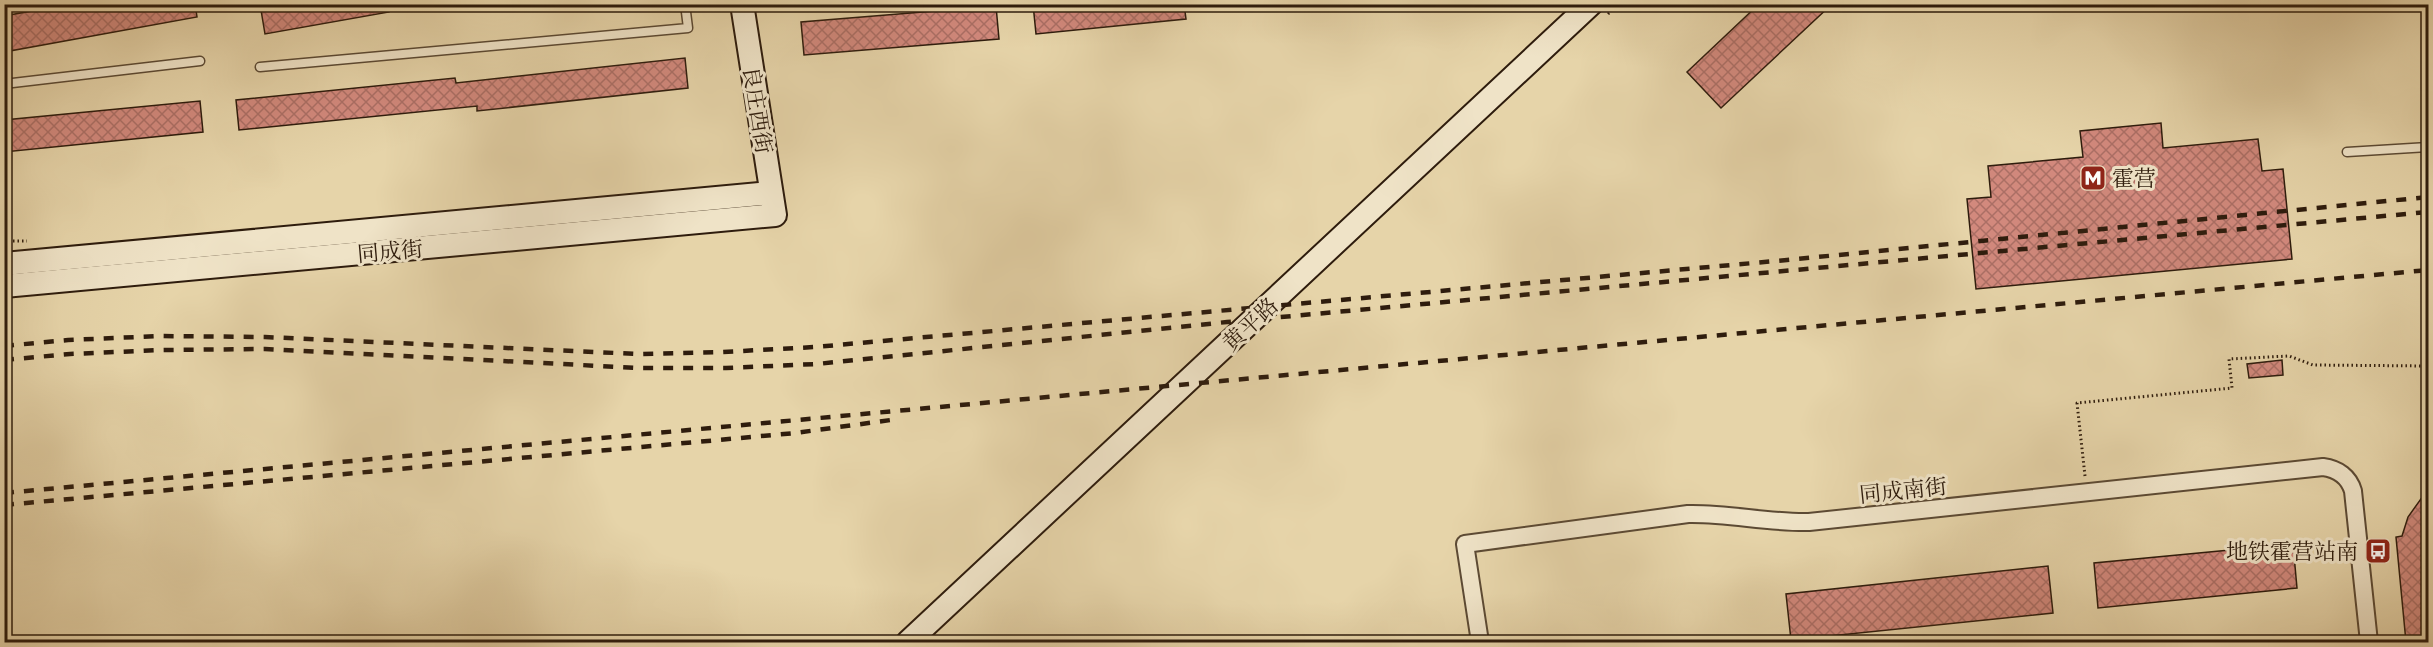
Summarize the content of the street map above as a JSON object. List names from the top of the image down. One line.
{"streets":{"main road":["良庄西街","同成街","黄平路"],"street":["同成南街"]},"crossings":[["良庄西街","同成街"]],"places":{"metro station":["霍营"],"bus stop":["地铁霍营站南"]}}
